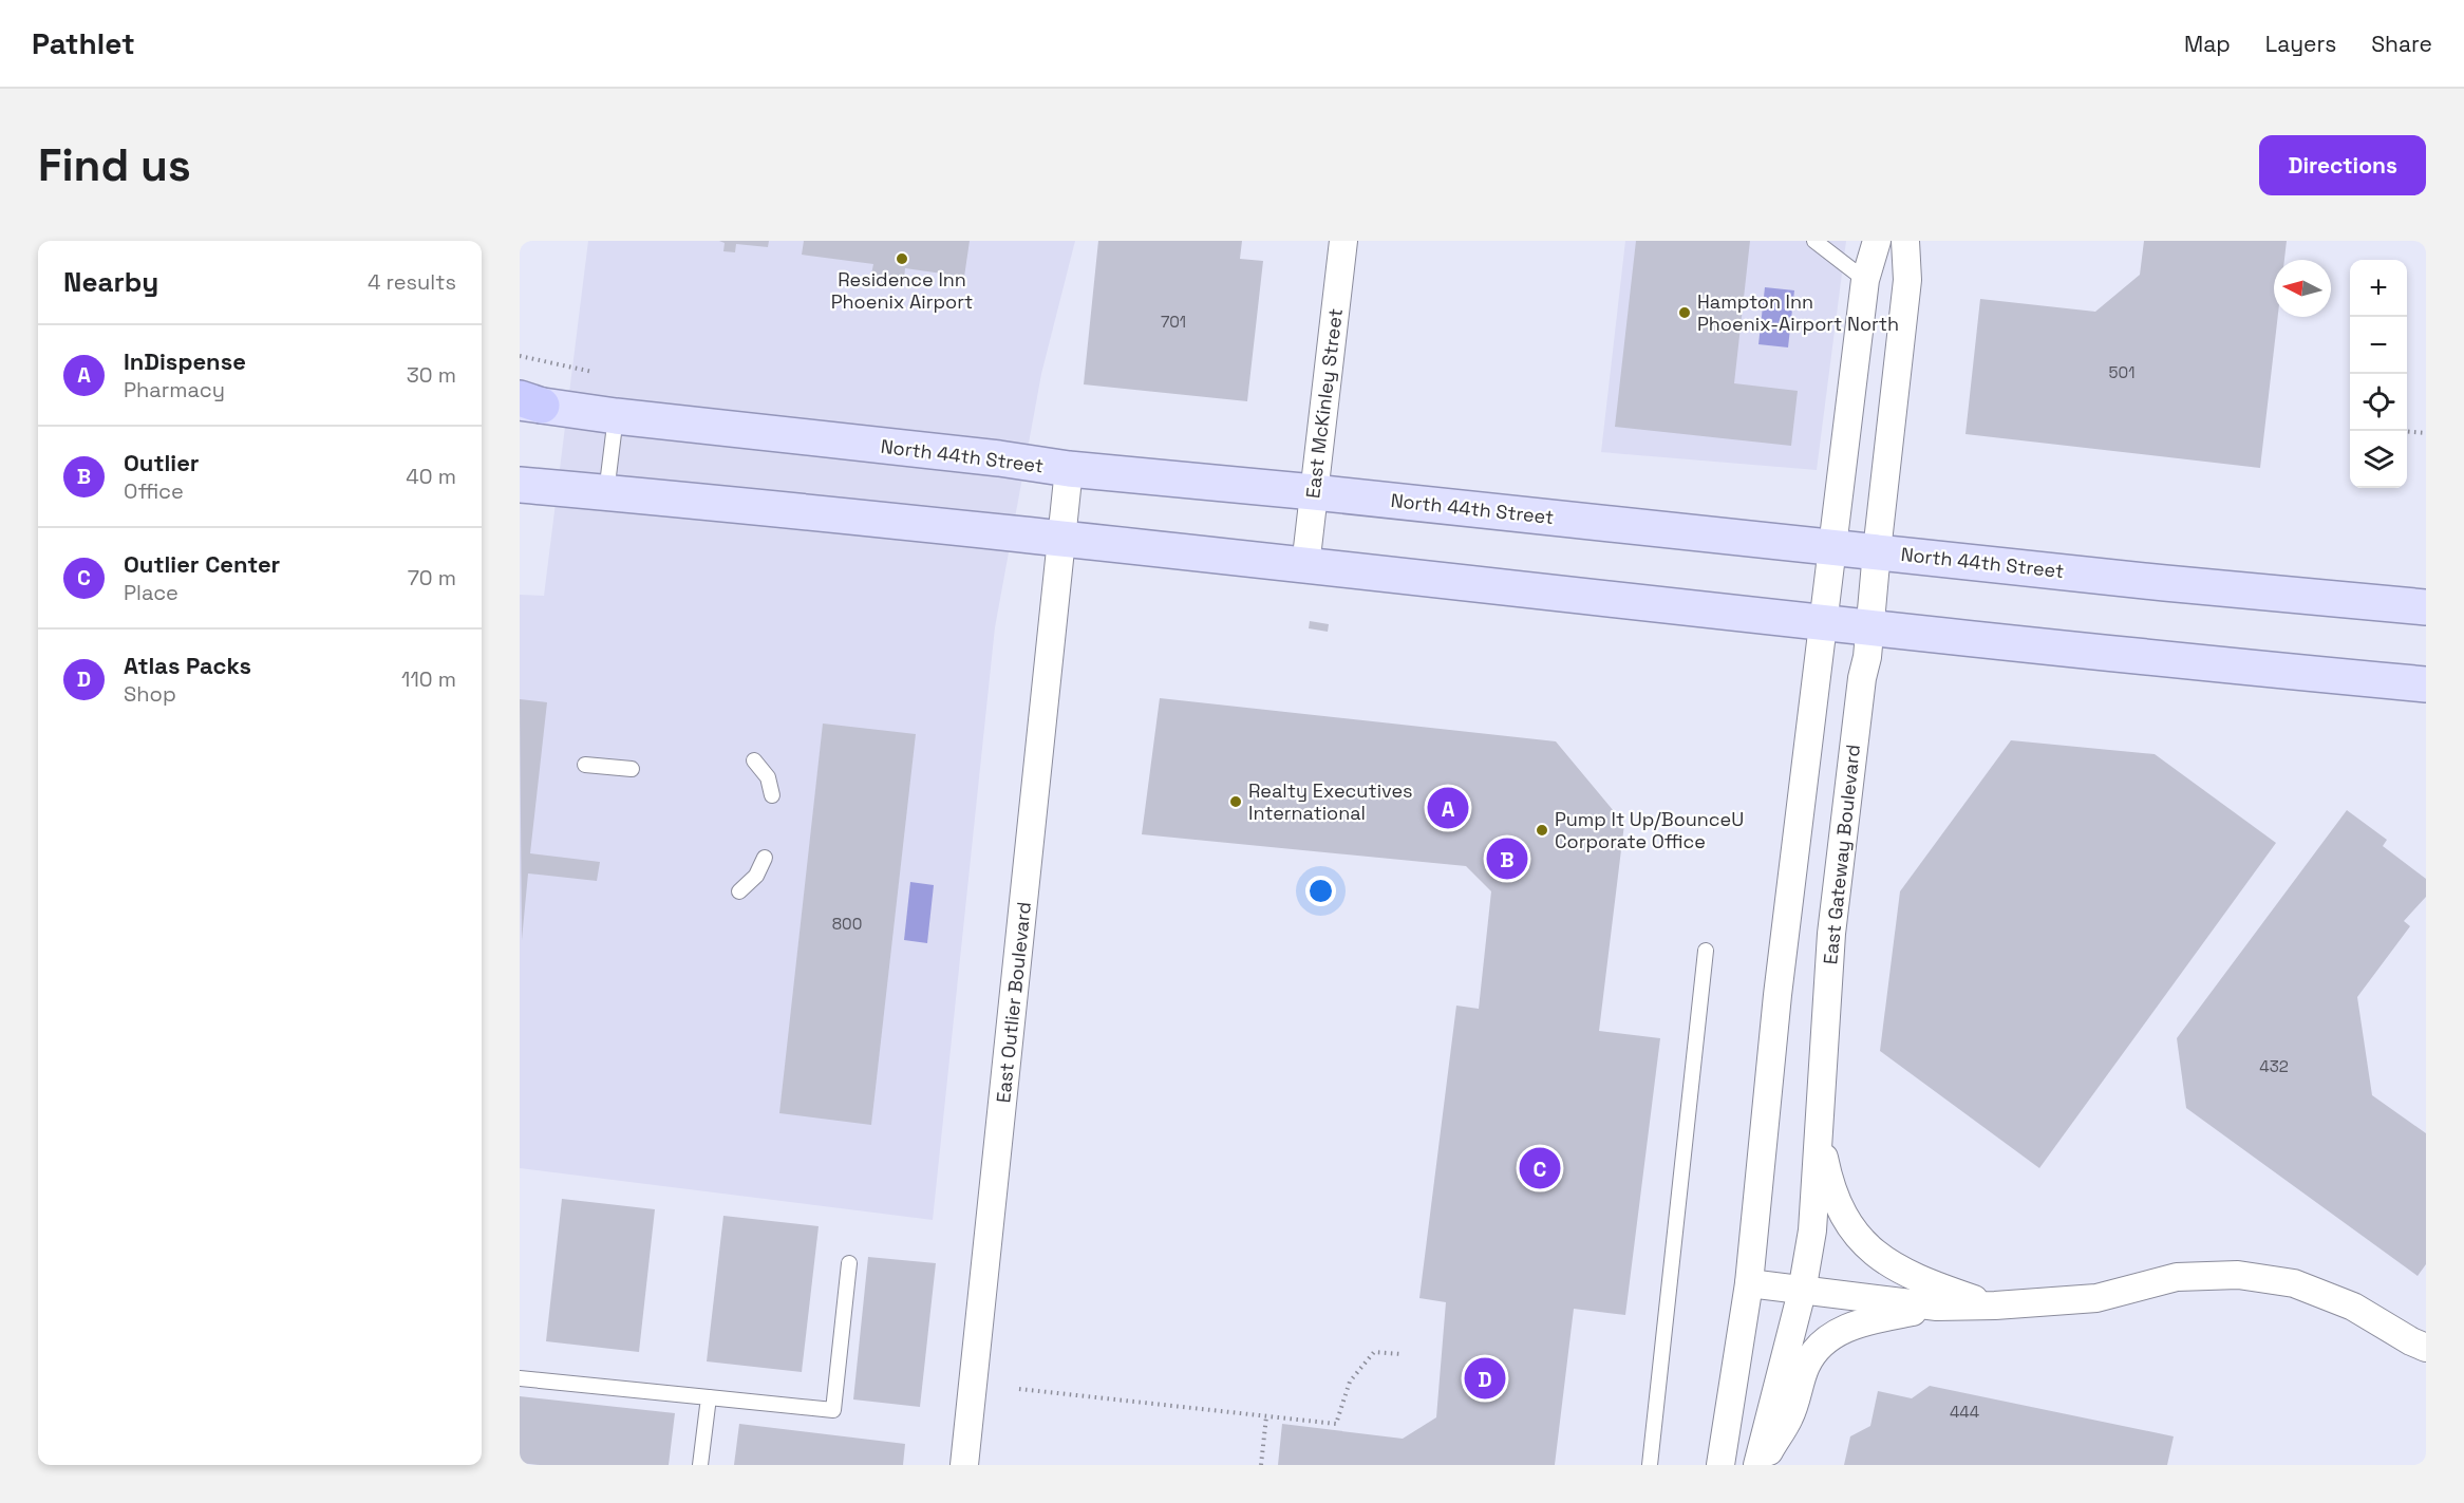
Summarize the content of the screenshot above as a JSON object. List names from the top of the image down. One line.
{"streets":{"main road":["North 44th Street"],"street":["East McKinley Street","East Gateway Boulevard","East Outlier Boulevard"]},"crossings":[["East McKinley Street","North 44th Street"],["North 44th Street","East Gateway Boulevard"]],"places":["Residence Inn Phoenix Airport","Hampton Inn Phoenix-Airport North","Realty Executives International","Pump It Up/BounceU Corporate Office"],"house_numbers":["701","501","800","432","444"],"north":"left","page":{"header":"Pathlet","nav":["Map","Layers","Share"],"buttons":"Directions","title":"Find us","heading":["Nearby","4 results"],"map_buttons":["+","−"],"list":[{"mark":"A","name":"InDispense","note":"Pharmacy","value":"30 m"},{"mark":"B","name":"Outlier","note":"Office","value":"40 m"},{"mark":"C","name":"Outlier Center","note":"Place","value":"70 m"},{"mark":"D","name":"Atlas Packs","note":"Shop","value":"110 m"}],"pins":["A","B","C","D"]}}
